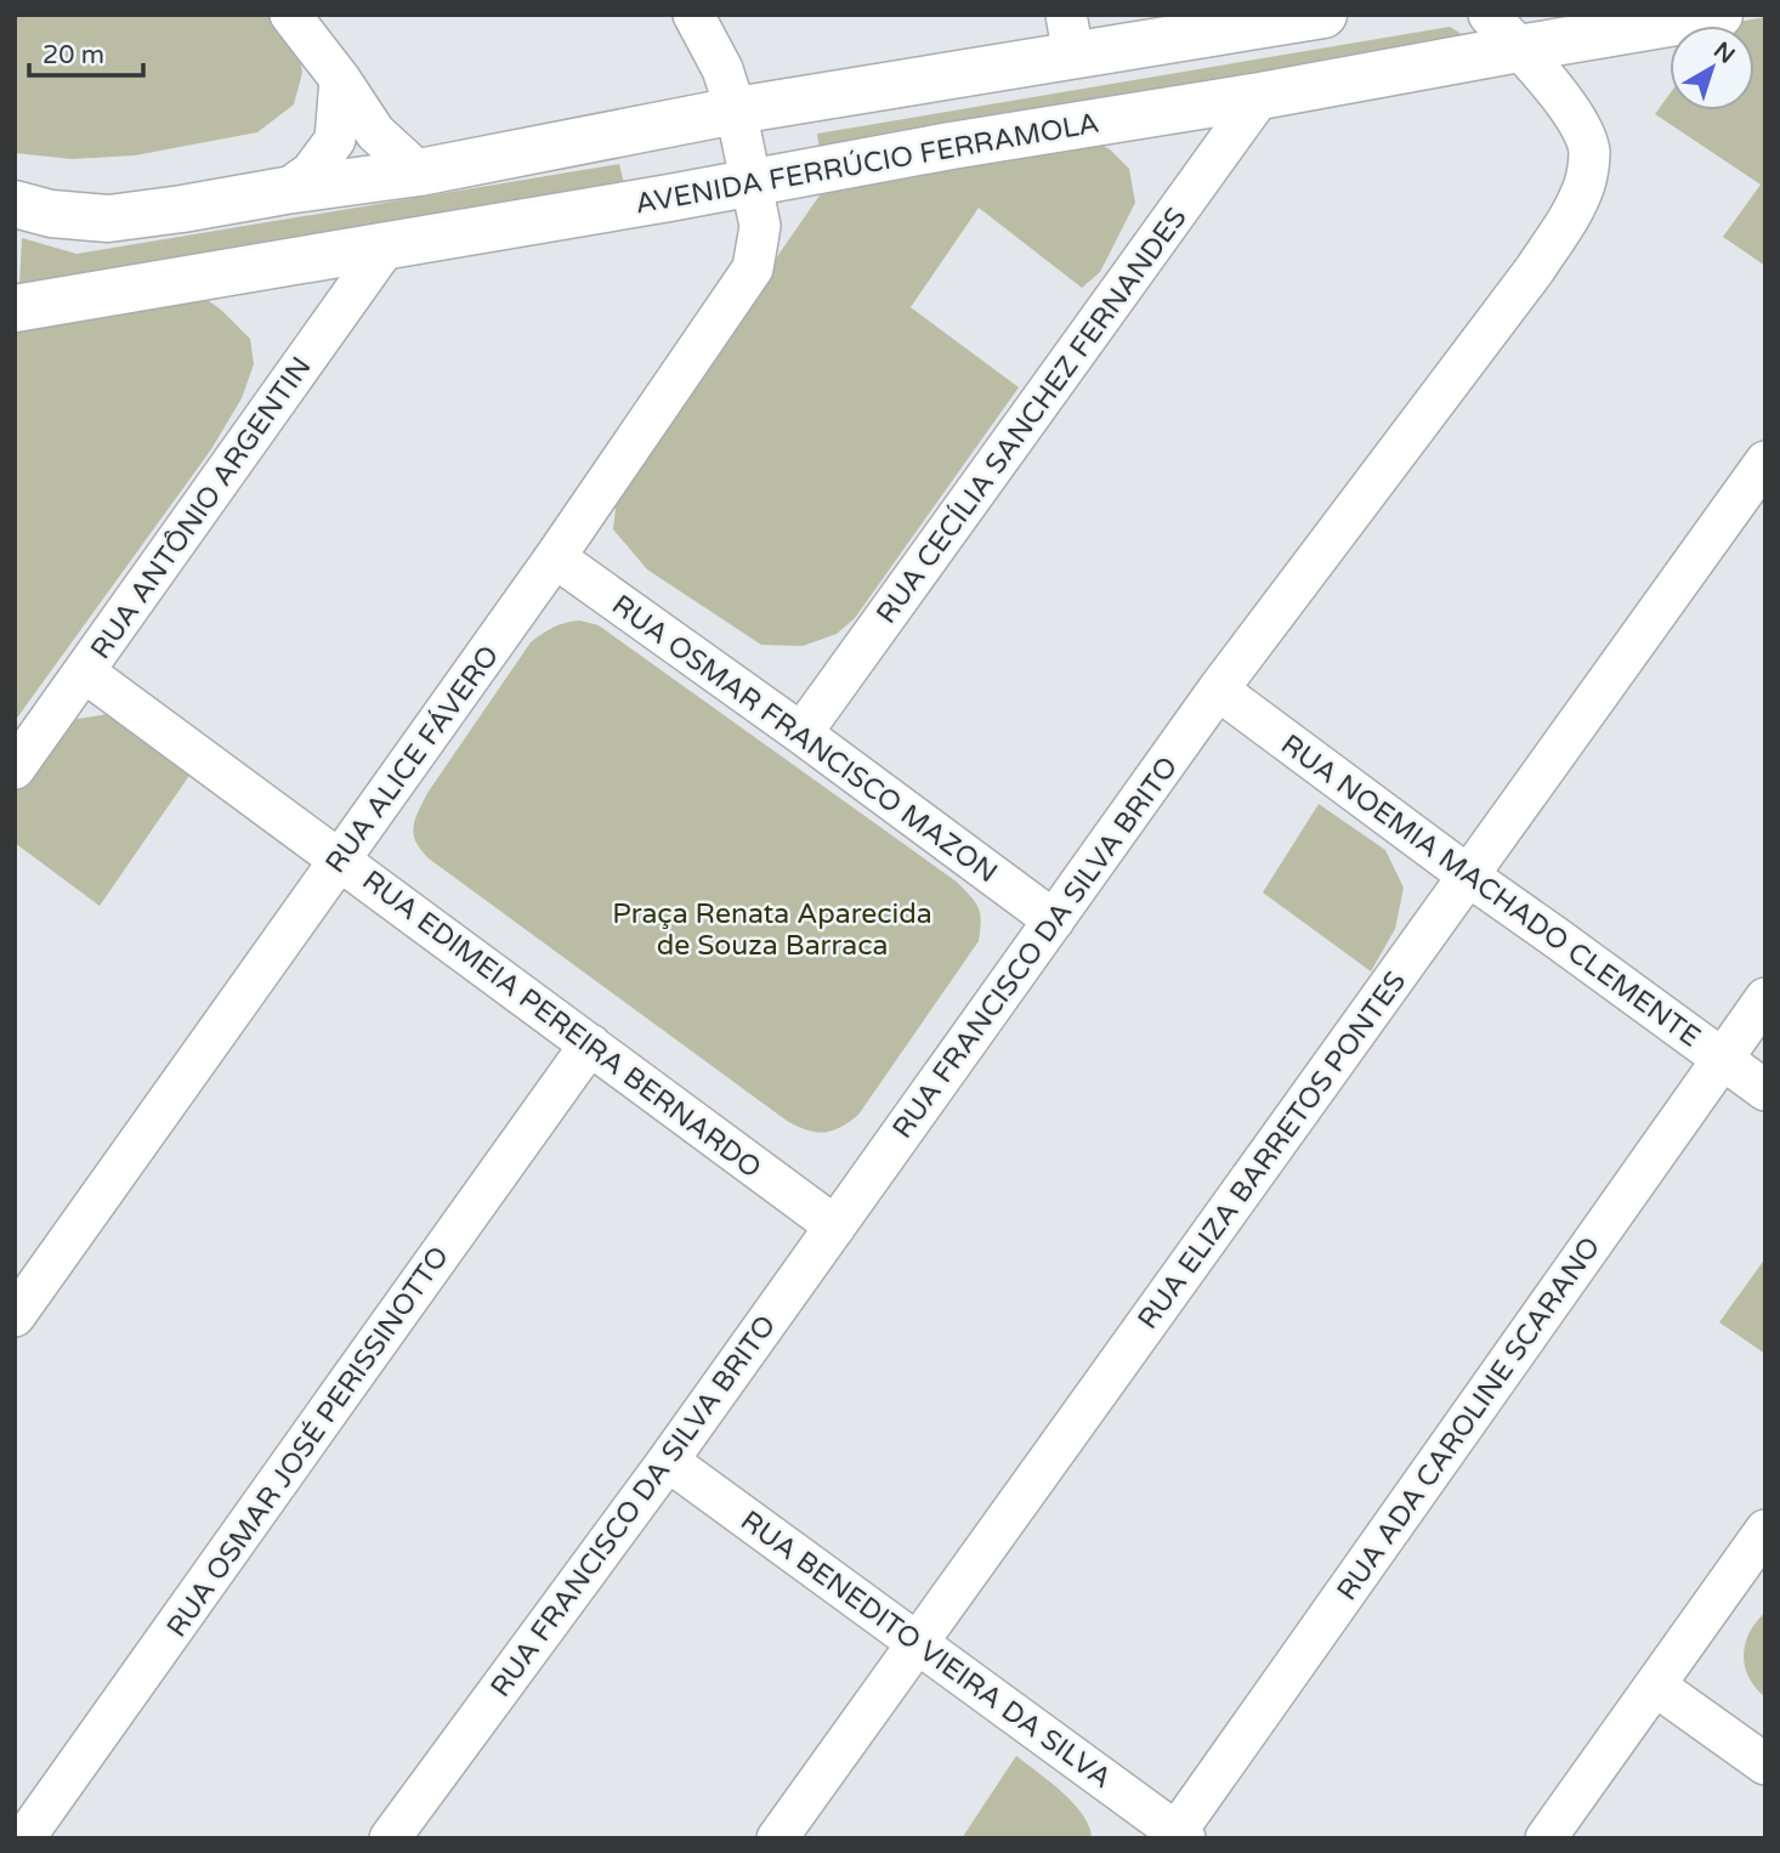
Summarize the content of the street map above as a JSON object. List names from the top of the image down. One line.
{"streets":{"street":["AVENIDA FERRÚCIO FERRAMOLA","RUA CECÍLIA SANCHEZ FERNANDES","RUA ANTÔNIO ARGENTIN","RUA OSMAR FRANCISCO MAZON","RUA ALICE FÁVERO","RUA NOEMIA MACHADO CLEMENTE","RUA FRANCISCO DA SILVA BRITO","RUA EDIMEIA PEREIRA BERNARDO","RUA ELIZA BARRETOS PONTES","RUA ADA CAROLINE SCARANO","RUA OSMAR JOSÉ PERISSINOTTO","RUA BENEDITO VIEIRA DA SILVA"]},"crossings":[["AVENIDA FERRÚCIO FERRAMOLA","RUA CECÍLIA SANCHEZ FERNANDES"],["AVENIDA FERRÚCIO FERRAMOLA","RUA ANTÔNIO ARGENTIN"],["AVENIDA FERRÚCIO FERRAMOLA","RUA ALICE FÁVERO"],["AVENIDA FERRÚCIO FERRAMOLA","RUA FRANCISCO DA SILVA BRITO"],["RUA CECÍLIA SANCHEZ FERNANDES","RUA OSMAR FRANCISCO MAZON"],["RUA ANTÔNIO ARGENTIN","RUA EDIMEIA PEREIRA BERNARDO"],["RUA OSMAR FRANCISCO MAZON","RUA ALICE FÁVERO"],["RUA OSMAR FRANCISCO MAZON","RUA FRANCISCO DA SILVA BRITO"],["RUA ALICE FÁVERO","RUA EDIMEIA PEREIRA BERNARDO"],["RUA NOEMIA MACHADO CLEMENTE","RUA FRANCISCO DA SILVA BRITO"],["RUA NOEMIA MACHADO CLEMENTE","RUA ELIZA BARRETOS PONTES"],["RUA NOEMIA MACHADO CLEMENTE","RUA ADA CAROLINE SCARANO"],["RUA FRANCISCO DA SILVA BRITO","RUA EDIMEIA PEREIRA BERNARDO"],["RUA FRANCISCO DA SILVA BRITO","RUA BENEDITO VIEIRA DA SILVA"],["RUA EDIMEIA PEREIRA BERNARDO","RUA OSMAR JOSÉ PERISSINOTTO"],["RUA ELIZA BARRETOS PONTES","RUA BENEDITO VIEIRA DA SILVA"],["RUA ADA CAROLINE SCARANO","RUA BENEDITO VIEIRA DA SILVA"]],"parks":["Praça Renata Aparecida de Souza Barraca"],"scale_bar":"20 m","north":"top right"}
